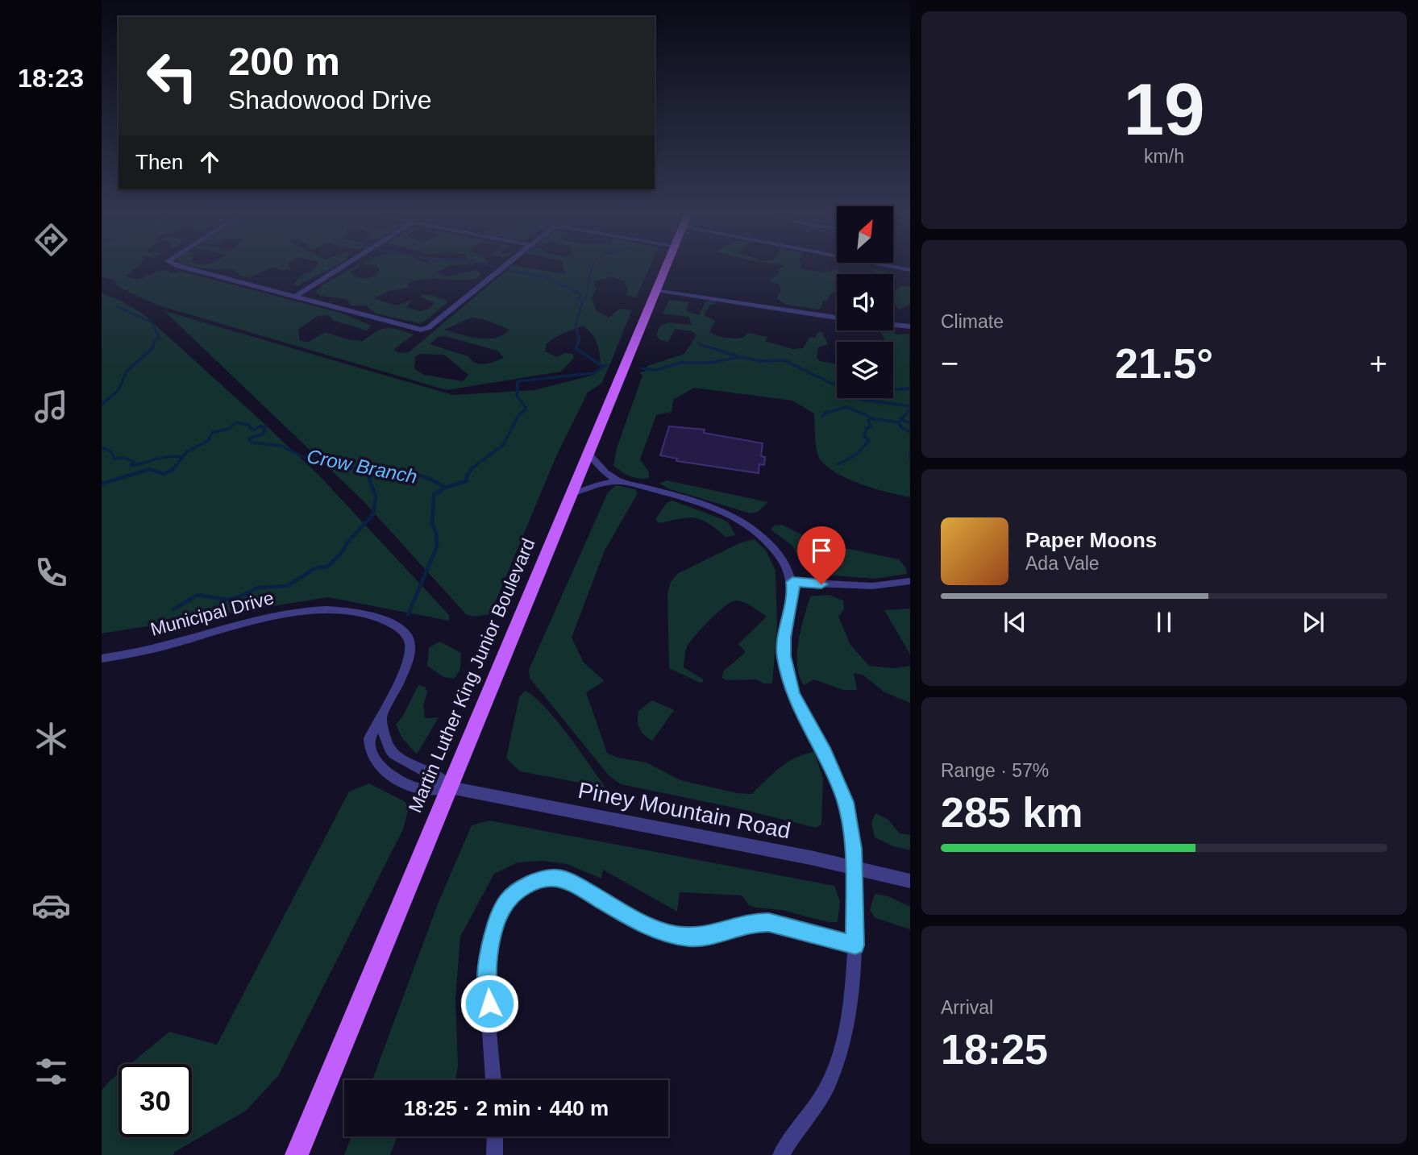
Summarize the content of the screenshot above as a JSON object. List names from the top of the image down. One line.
{"streets":{"main road":["Martin Luther King Junior Boulevard"],"street":["Municipal Drive","Piney Mountain Road"]},"crossings":[["Municipal Drive","Martin Luther King Junior Boulevard"],["Municipal Drive","Piney Mountain Road"],["Martin Luther King Junior Boulevard","Piney Mountain Road"]],"water":["Crow Branch"],"north":"top right","page":{"tabs":"18:23","tile":[["19","km/h"],"Climate",["Range · 57%","285 km"],["Arrival","18:25"]],"turn":["200 m","Shadowood Drive"],"then":"Then","heat":["−","21.5°","+"],"song":["Paper Moons","Ada Vale"],"limit":"30","trip":"18:25 · 2 min · 440 m"}}
